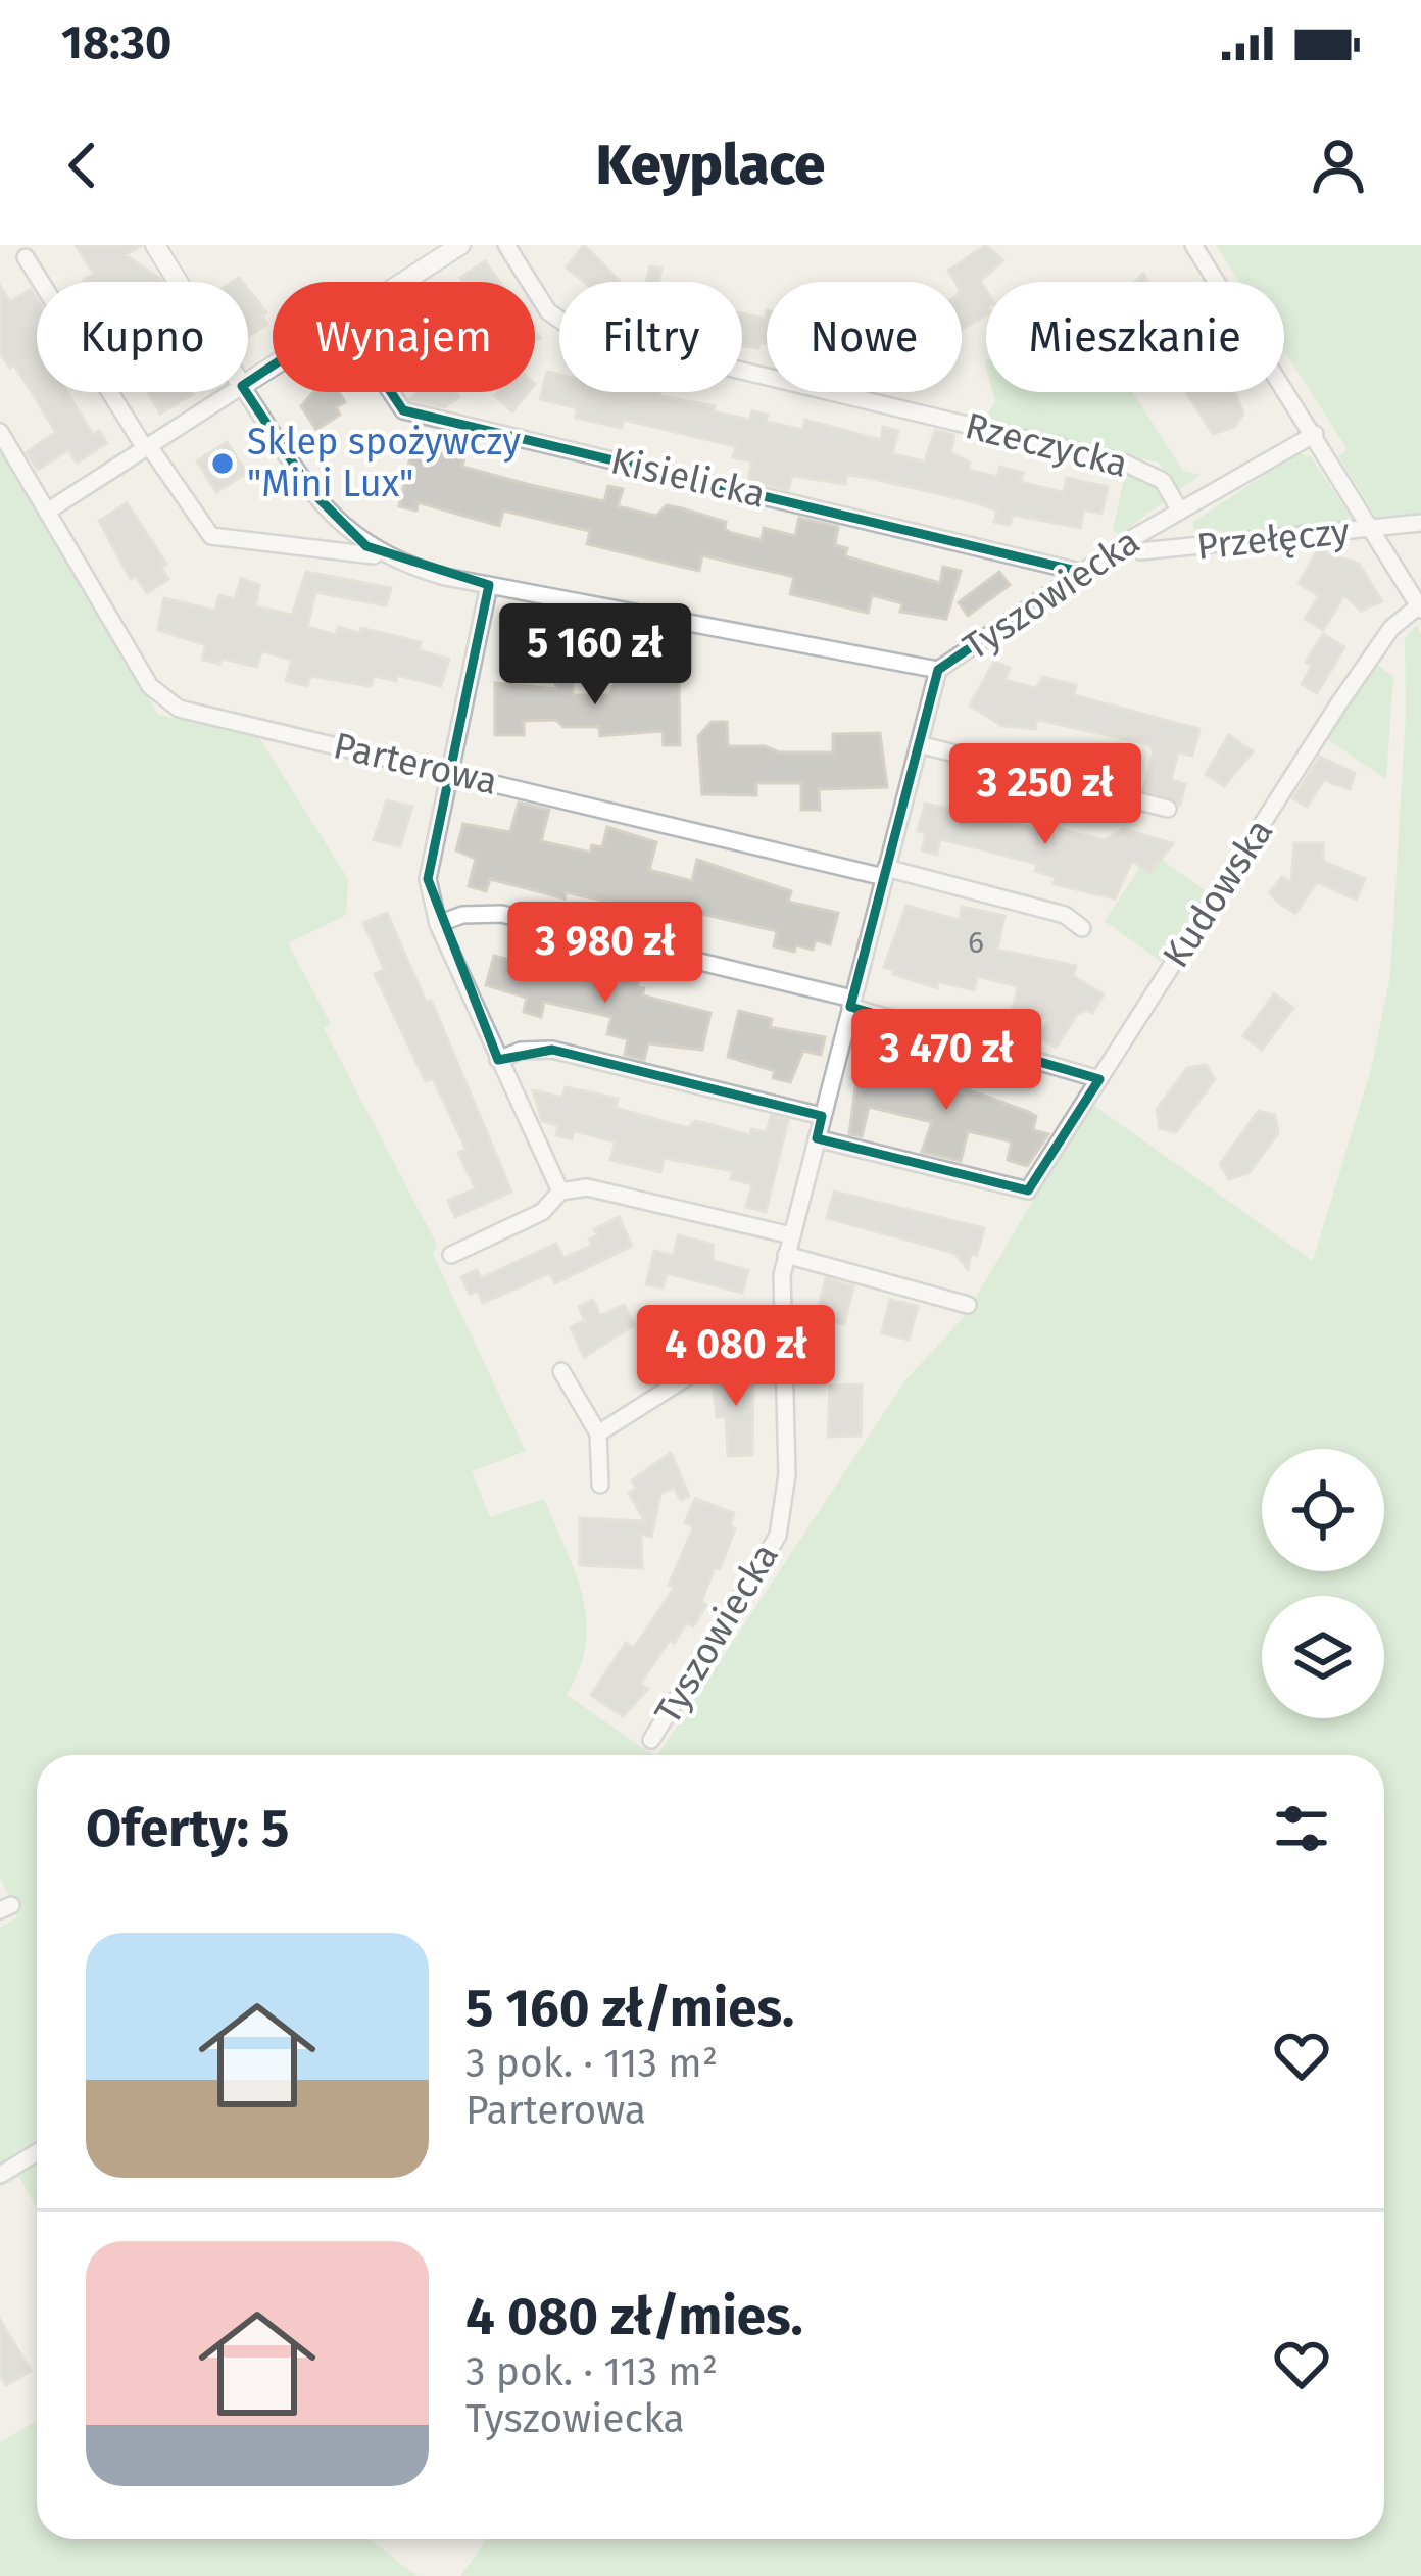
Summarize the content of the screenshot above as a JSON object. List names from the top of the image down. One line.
{"streets":{"street":["Rzeczycka","Kisielicka","Przełęczy","Tyszowiecka","Parterowa","Kudowska"]},"crossings":[["Rzeczycka","Tyszowiecka"],["Kisielicka","Tyszowiecka"],["Przełęczy","Tyszowiecka"],["Tyszowiecka","Parterowa"],["Tyszowiecka","Kudowska"]],"places":["Sklep spożywczy \"Mini Lux\""],"house_numbers":["6"],"page":{"status":"18:30","header":"Keyplace","chip":["Kupno","Wynajem","Filtry","Nowe","Mieszkanie"],"price":["5 160 zł","3 250 zł","3 980 zł","3 470 zł","4 080 zł"],"heading":"Oferty: 5","list":[{"name":"5 160 zł/mies.","note":"3 pok. · 113 m² · Parterowa"},{"name":"4 080 zł/mies.","note":"3 pok. · 113 m² · Tyszowiecka"}]}}
